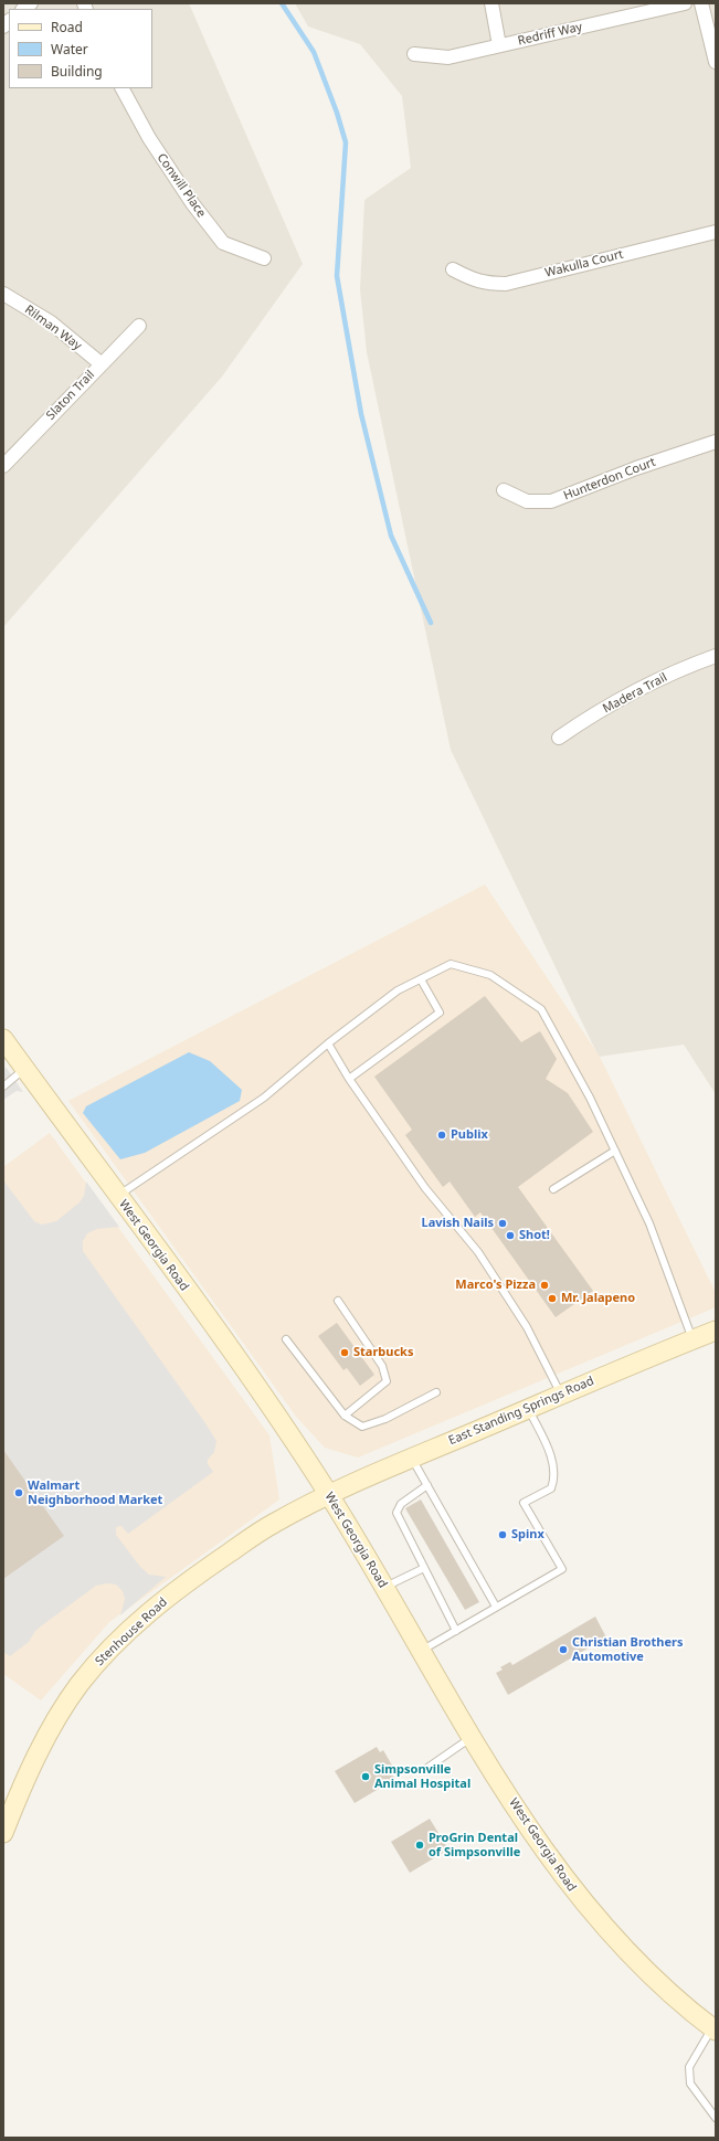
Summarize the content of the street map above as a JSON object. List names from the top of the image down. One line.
{"streets":{"main road":["West Georgia Road","East Standing Springs Road","Stenhouse Road"],"street":["Redriff Way","Conwill Place","Wakulla Court","Rilman Way","Slaton Trail","Hunterdon Court","Madera Trail"]},"crossings":[["Rilman Way","Slaton Trail"],["West Georgia Road","East Standing Springs Road"],["West Georgia Road","Stenhouse Road"],["East Standing Springs Road","Stenhouse Road"]],"places":["Publix","Lavish Nails","Shot!","Marco's Pizza","Mr. Jalapeno","Starbucks","Walmart Neighborhood Market","Spinx","Christian Brothers Automotive","Simpsonville Animal Hospital","ProGrin Dental of Simpsonville"],"legend":["Road","Water","Building"]}
